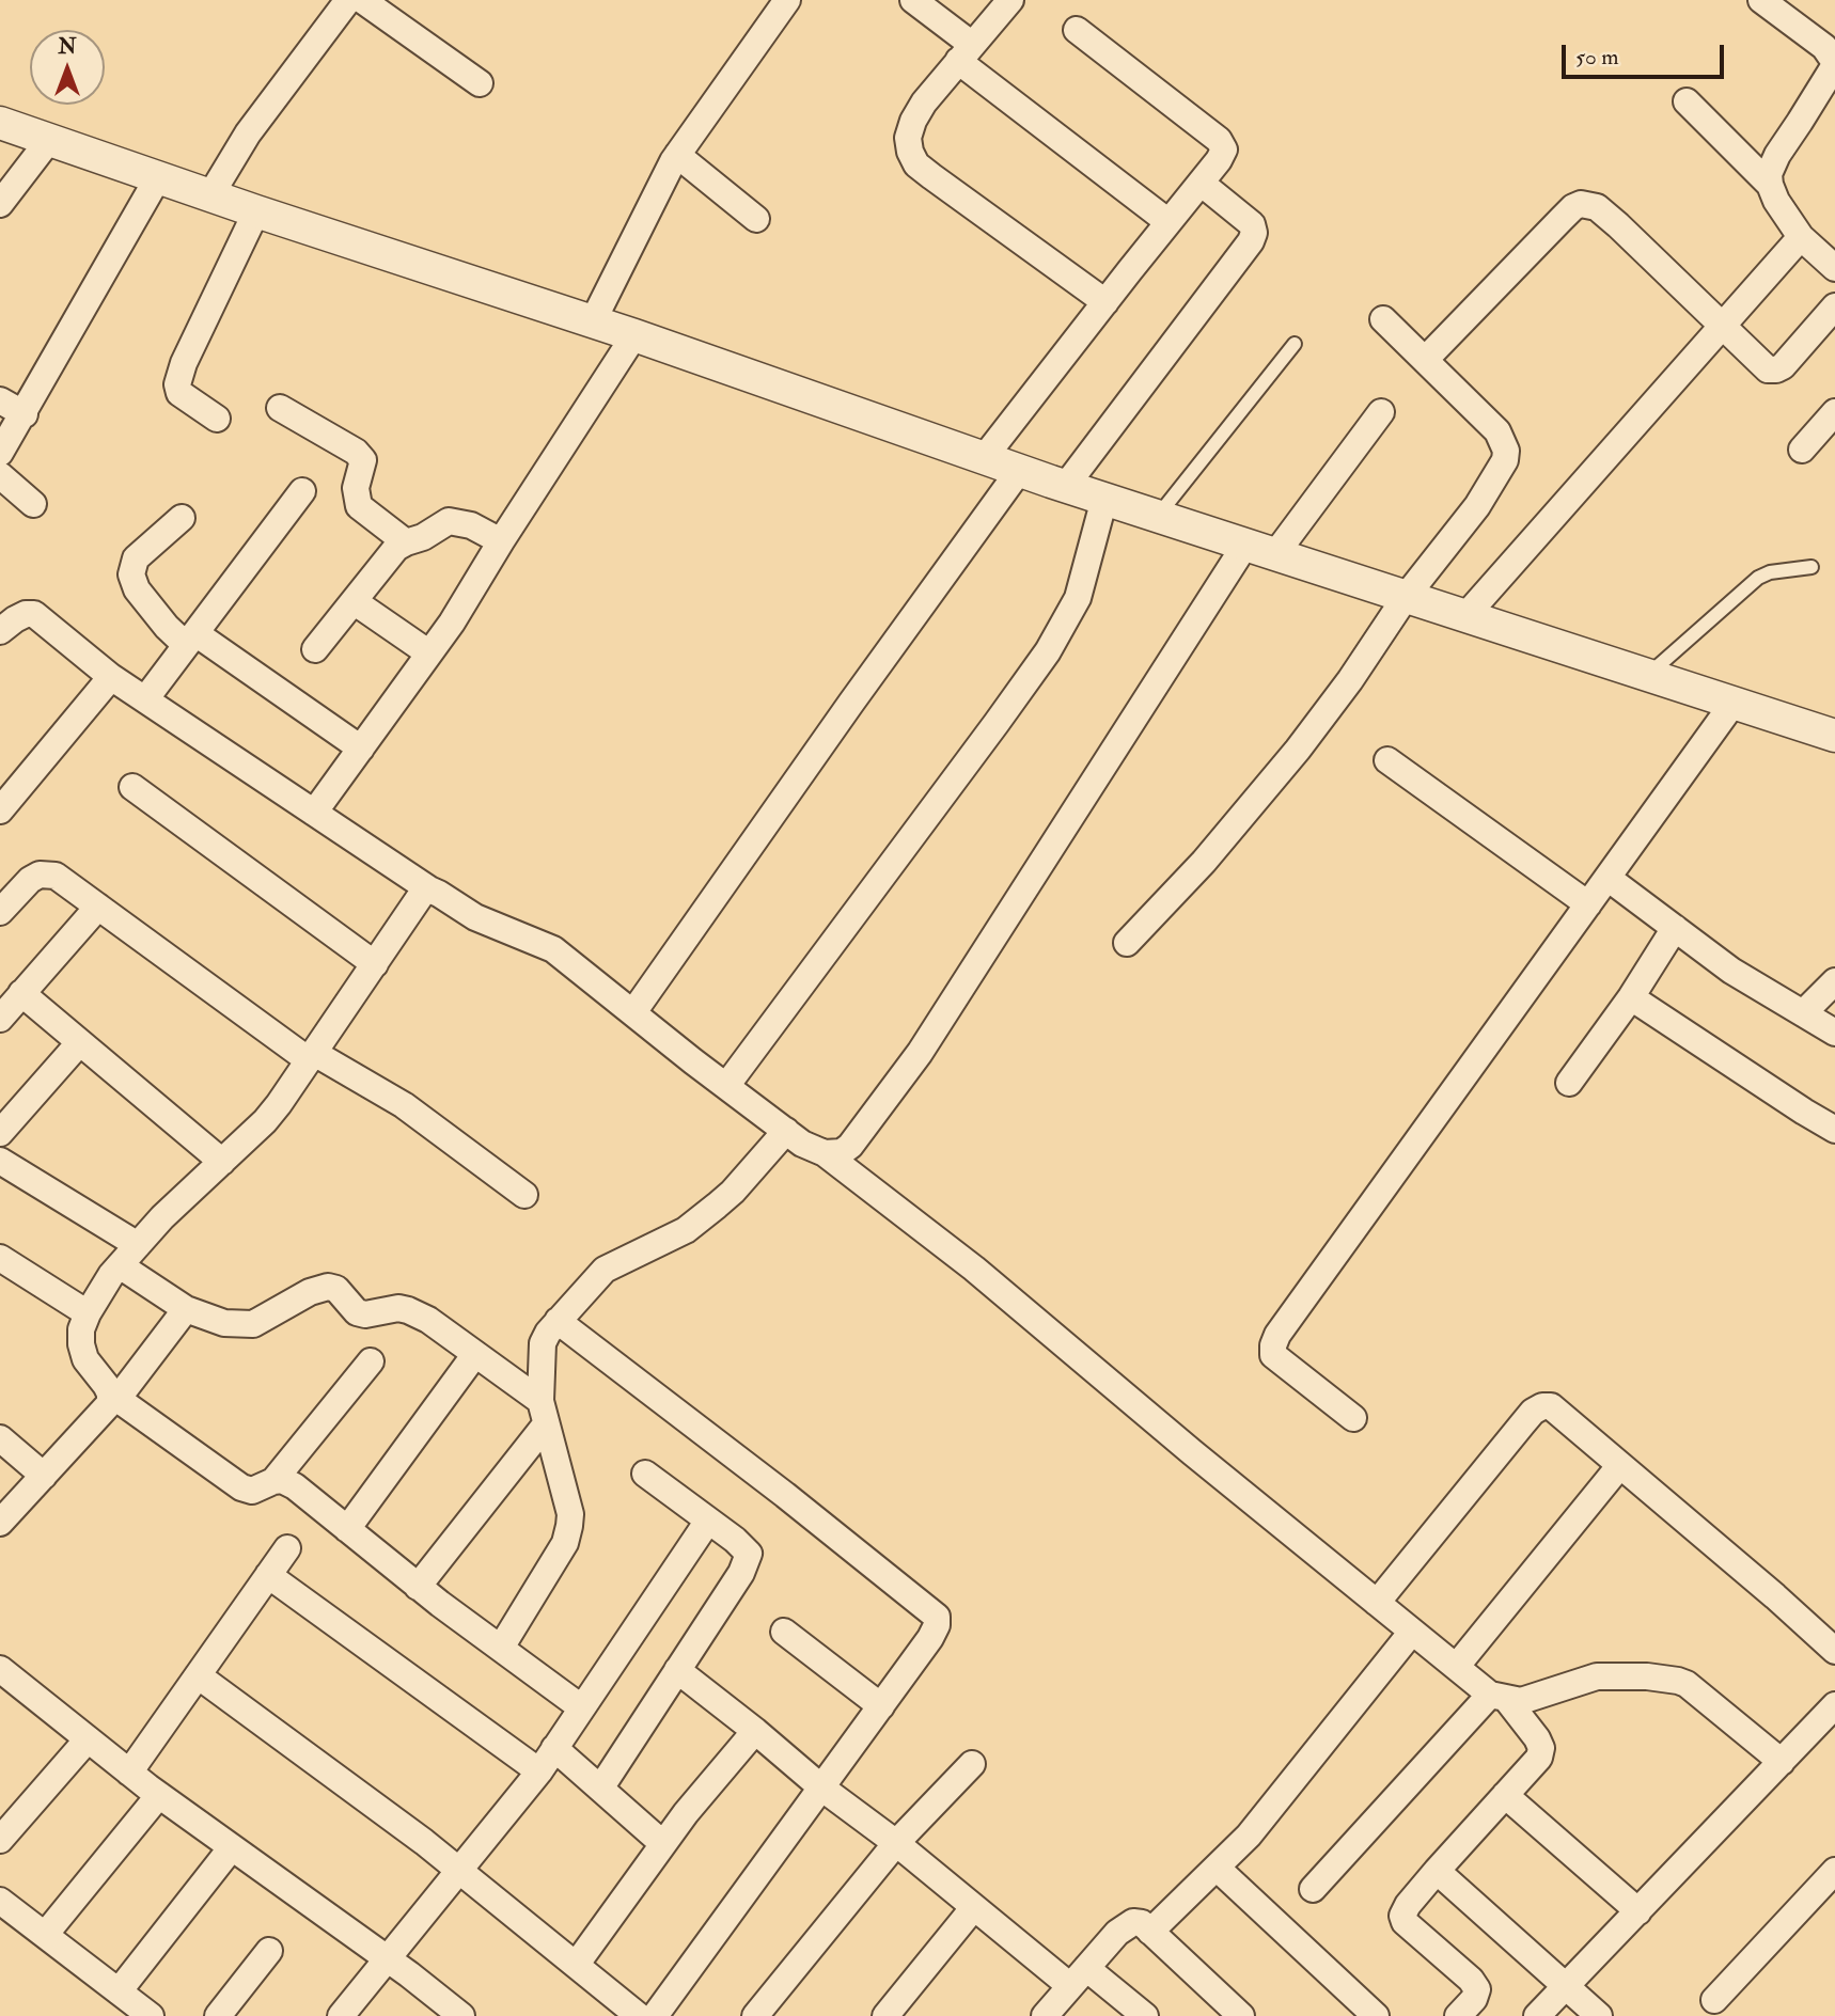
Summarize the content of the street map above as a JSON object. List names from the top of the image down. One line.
{"scale_bar":"50 m","north":"top"}
